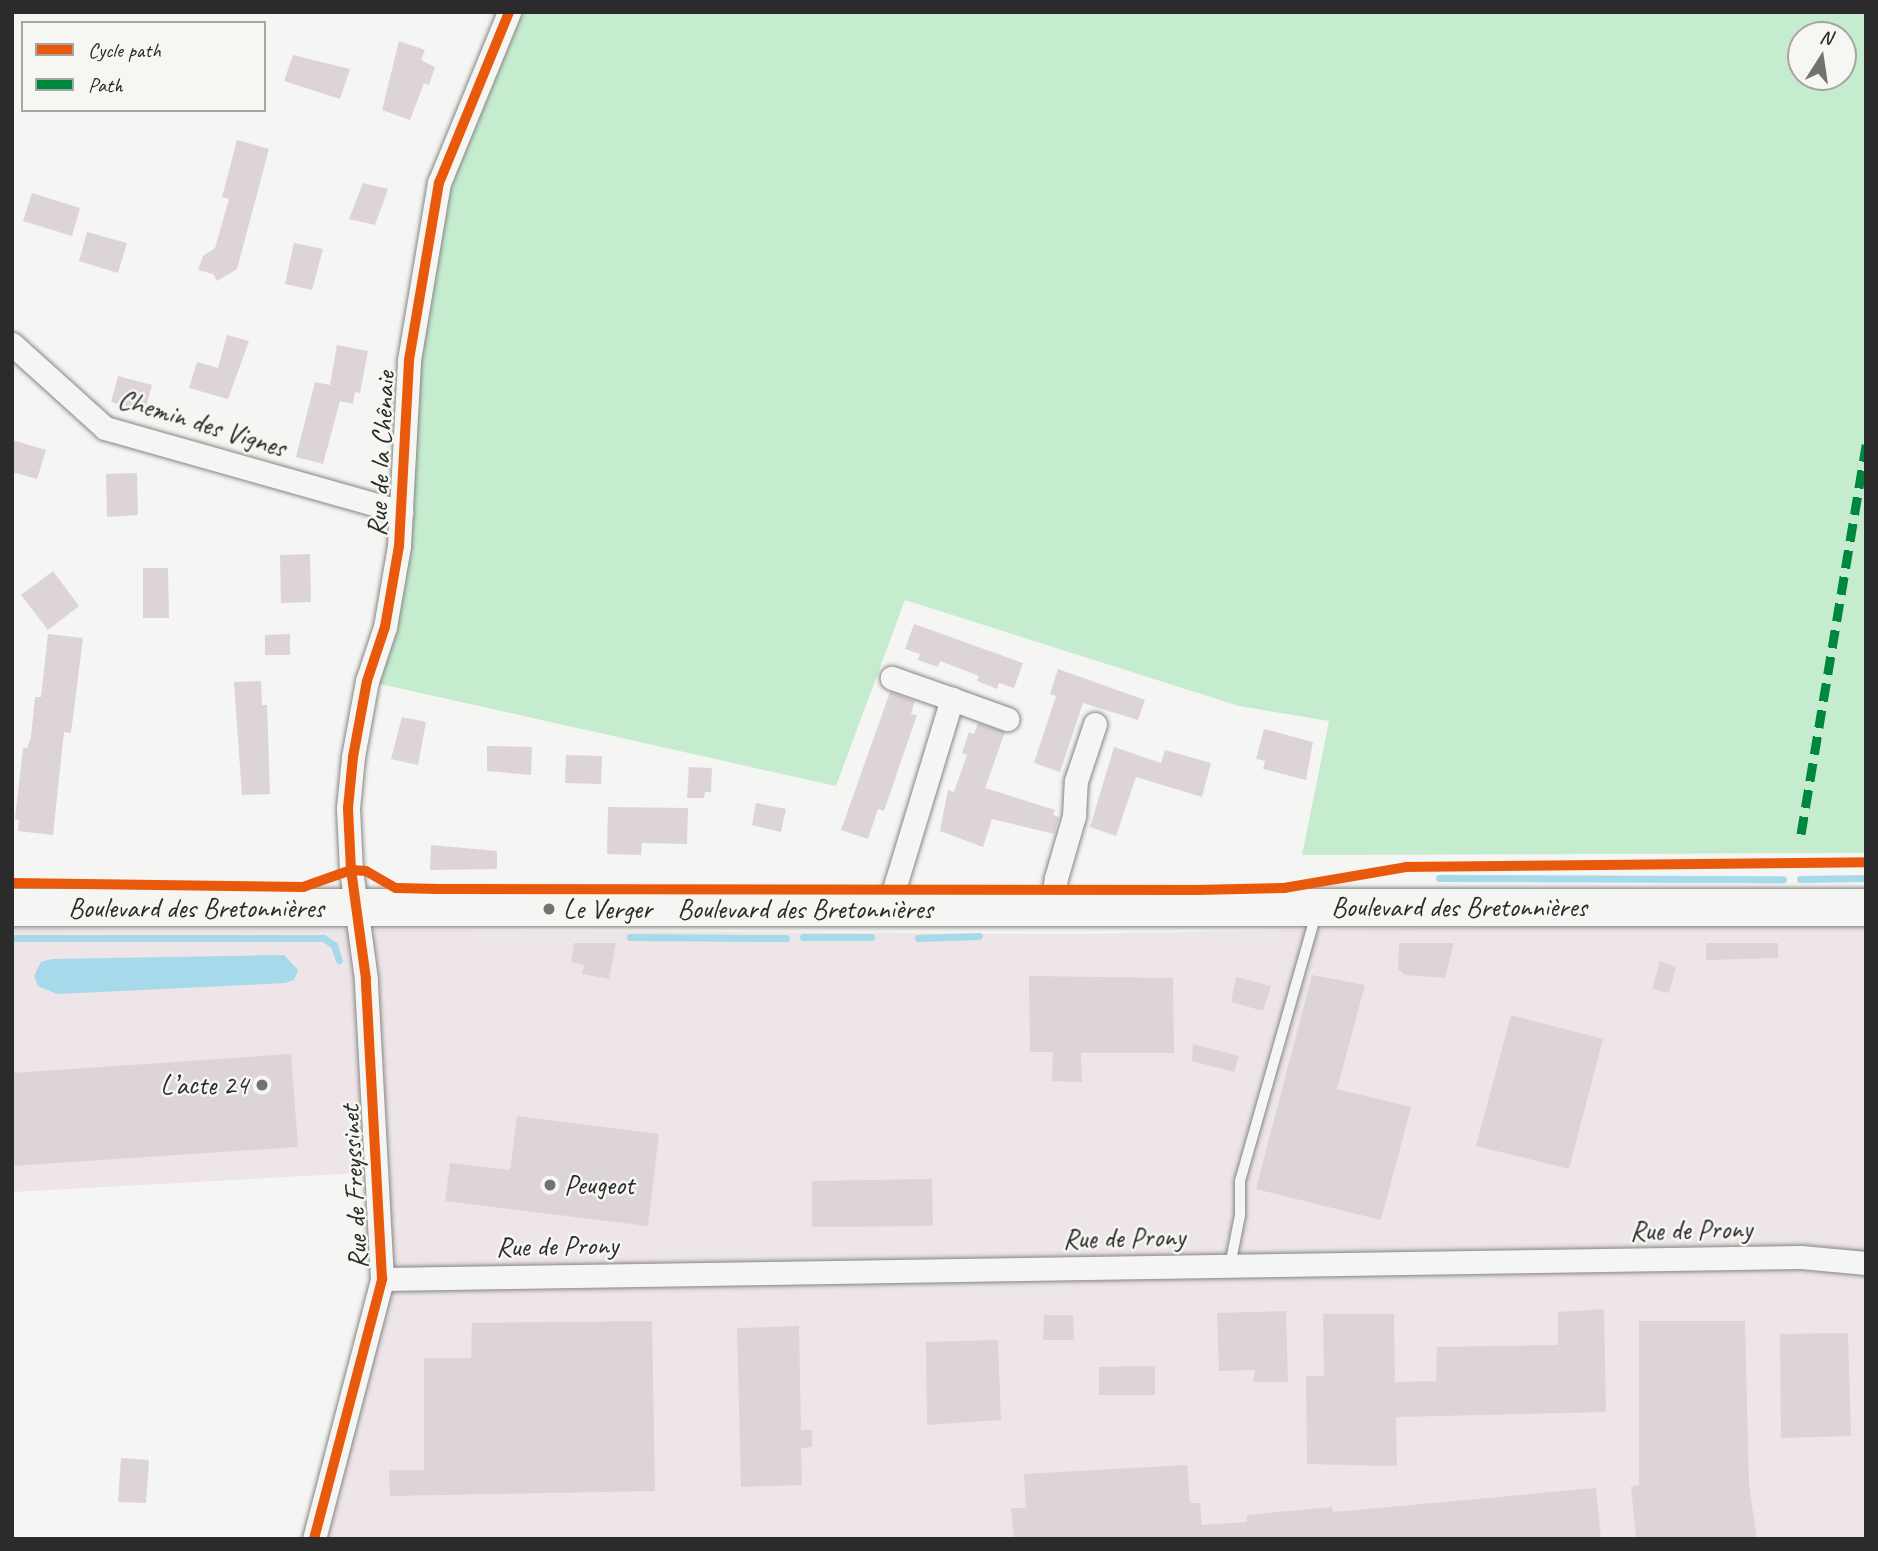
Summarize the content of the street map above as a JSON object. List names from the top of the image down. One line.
{"streets":{"main road":["Boulevard des Bretonnières"],"street":["Chemin des Vignes","Rue de la Chênaie","Rue de Freyssinet","Rue de Prony"]},"crossings":[["Chemin des Vignes","Rue de la Chênaie"],["Rue de la Chênaie","Boulevard des Bretonnières"],["Rue de la Chênaie","Rue de Freyssinet"],["Boulevard des Bretonnières","Rue de Freyssinet"],["Rue de Freyssinet","Rue de Prony"]],"places":["Le Verger","L’acte 24","Peugeot"],"legend":["Cycle path","Path"],"north":"top"}
